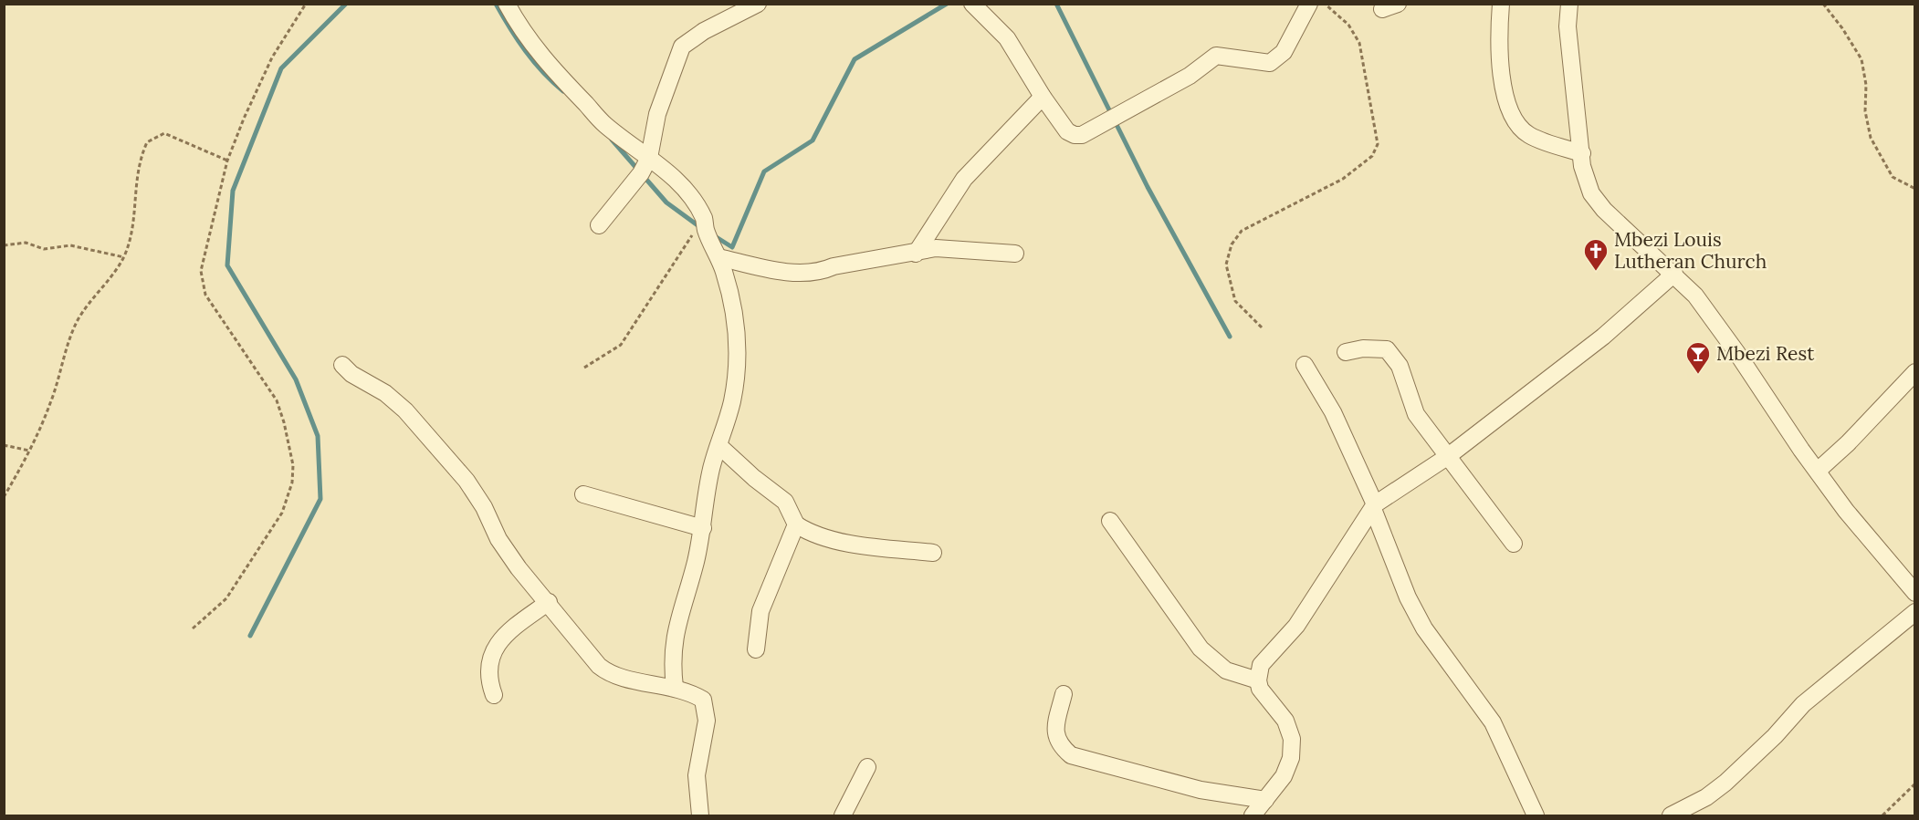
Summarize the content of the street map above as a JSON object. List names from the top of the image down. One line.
{"places":{"church":["Mbezi Louis Lutheran Church"],"bar":["Mbezi Rest"]}}
